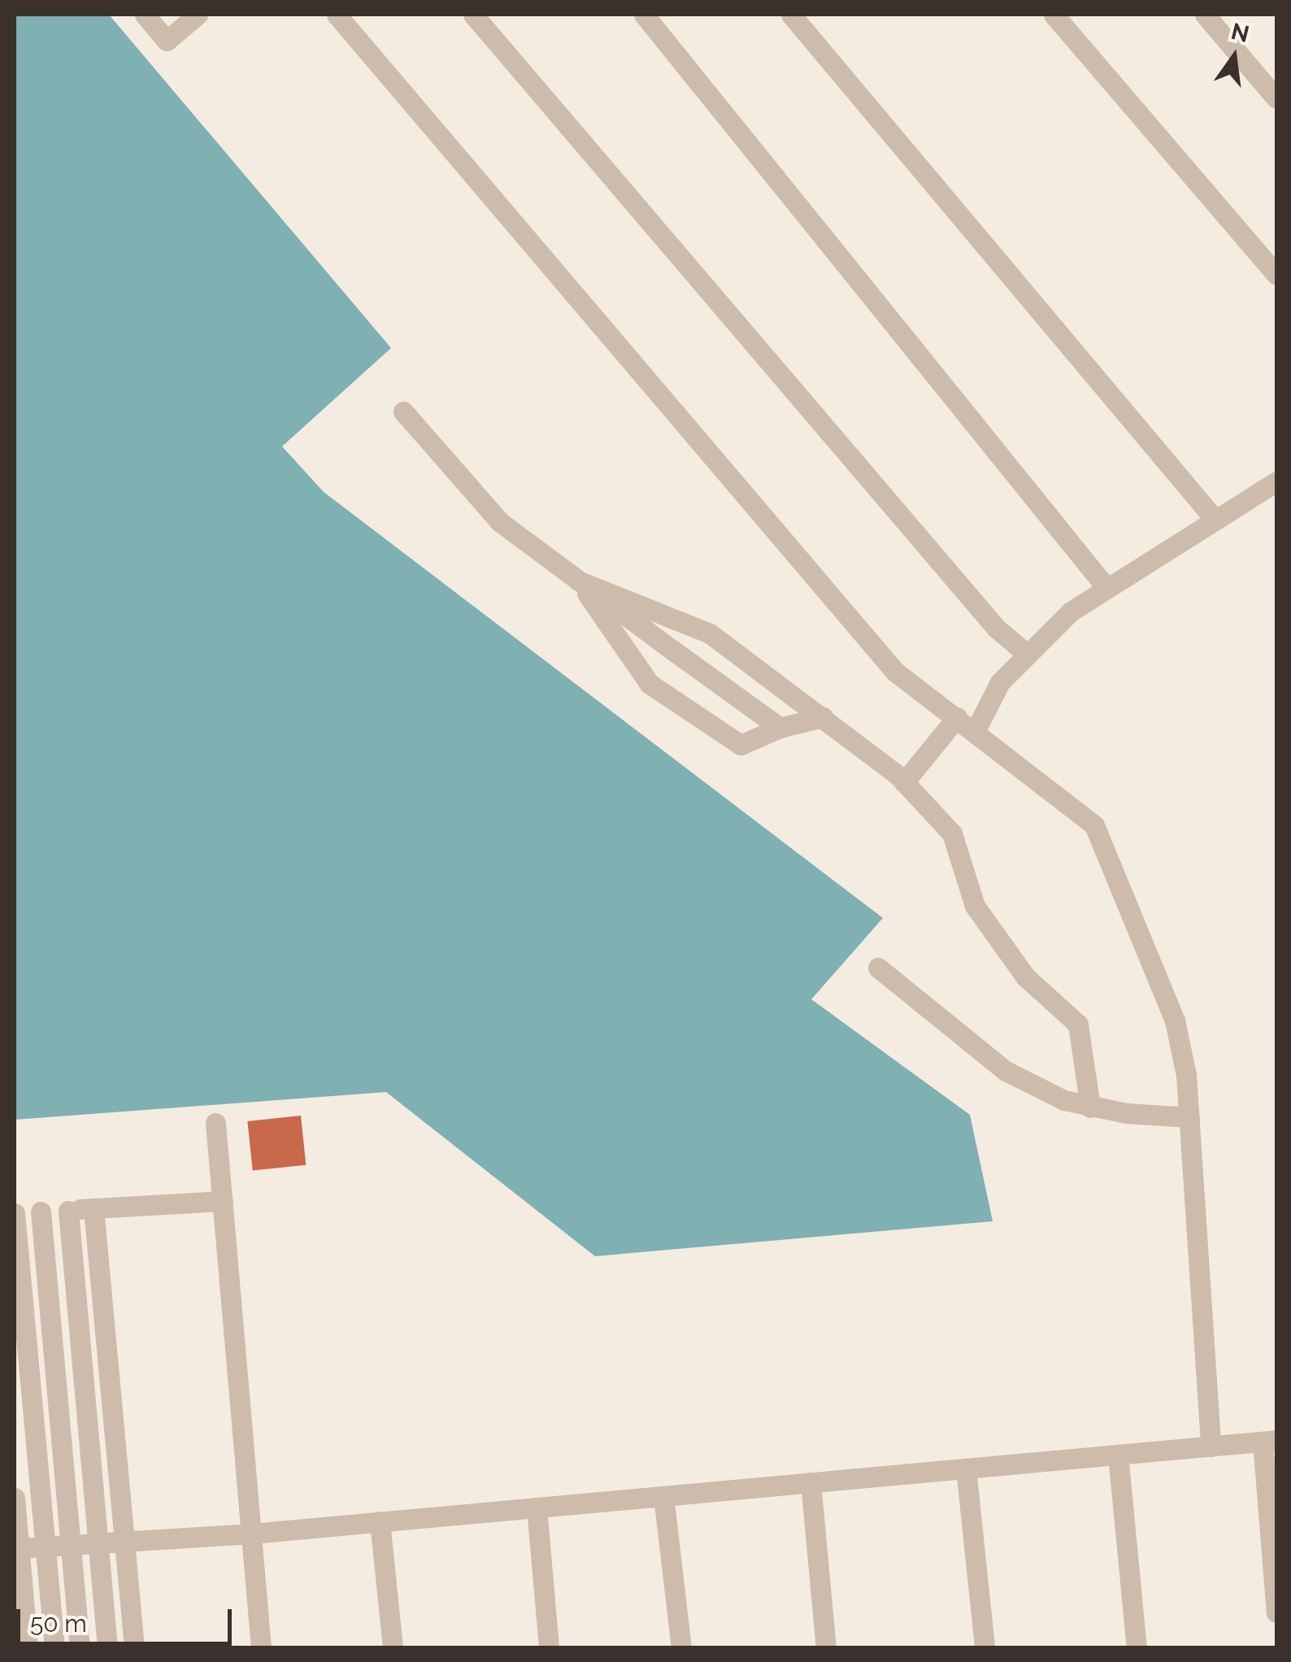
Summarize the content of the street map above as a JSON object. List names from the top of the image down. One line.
{"scale_bar":"50 m","north":"top"}
